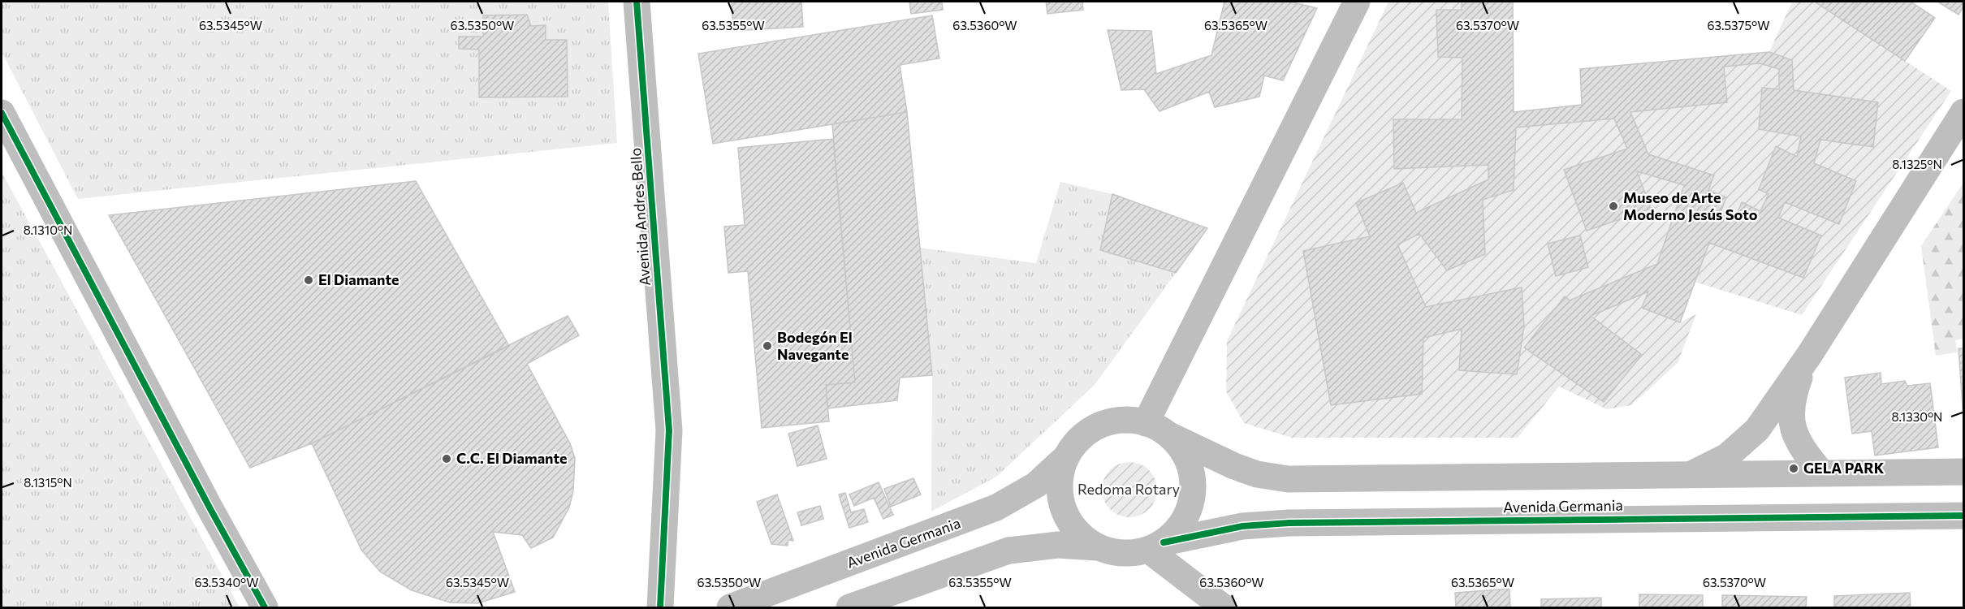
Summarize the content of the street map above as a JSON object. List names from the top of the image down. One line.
{"streets":{"street":["Avenida Andres Bello","Avenida Germania"]},"parks":["Redoma Rotary"],"places":["Museo de Arte Moderno Jesús Soto","El Diamante","Bodegón El Navegante","C.C. El Diamante","GELA PARK"],"coordinates":["63.5345°W","63.5350°W","63.5355°W","63.5360°W","63.5365°W","63.5370°W","63.5375°W","8.1325°N","8.1310°N","8.1330°N","8.1315°N","63.5340°W"]}
